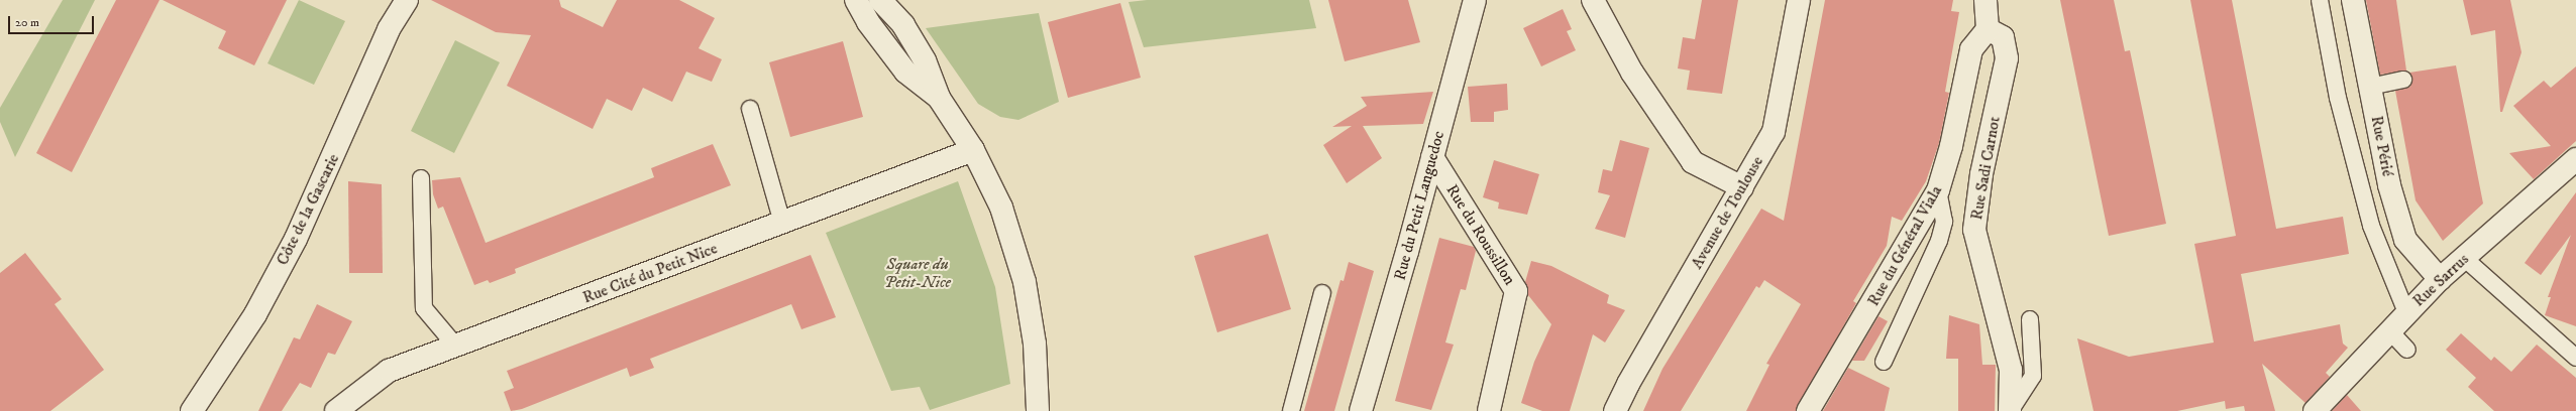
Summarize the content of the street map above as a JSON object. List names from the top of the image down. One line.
{"streets":{"street":["Rue Périé","Rue Sadi Carnot","Rue du Petit Languedoc","Côte de la Gascarie","Avenue de Toulouse","Rue du Roussillon","Rue du Général Viala","Rue Cité du Petit Nice","Rue Sarrus"]},"crossings":[["Rue Périé","Rue Sarrus"],["Rue Sadi Carnot","Rue du Général Viala"],["Rue du Petit Languedoc","Rue du Roussillon"]],"parks":["Square du Petit-Nice"],"scale_bar":"20 m"}
